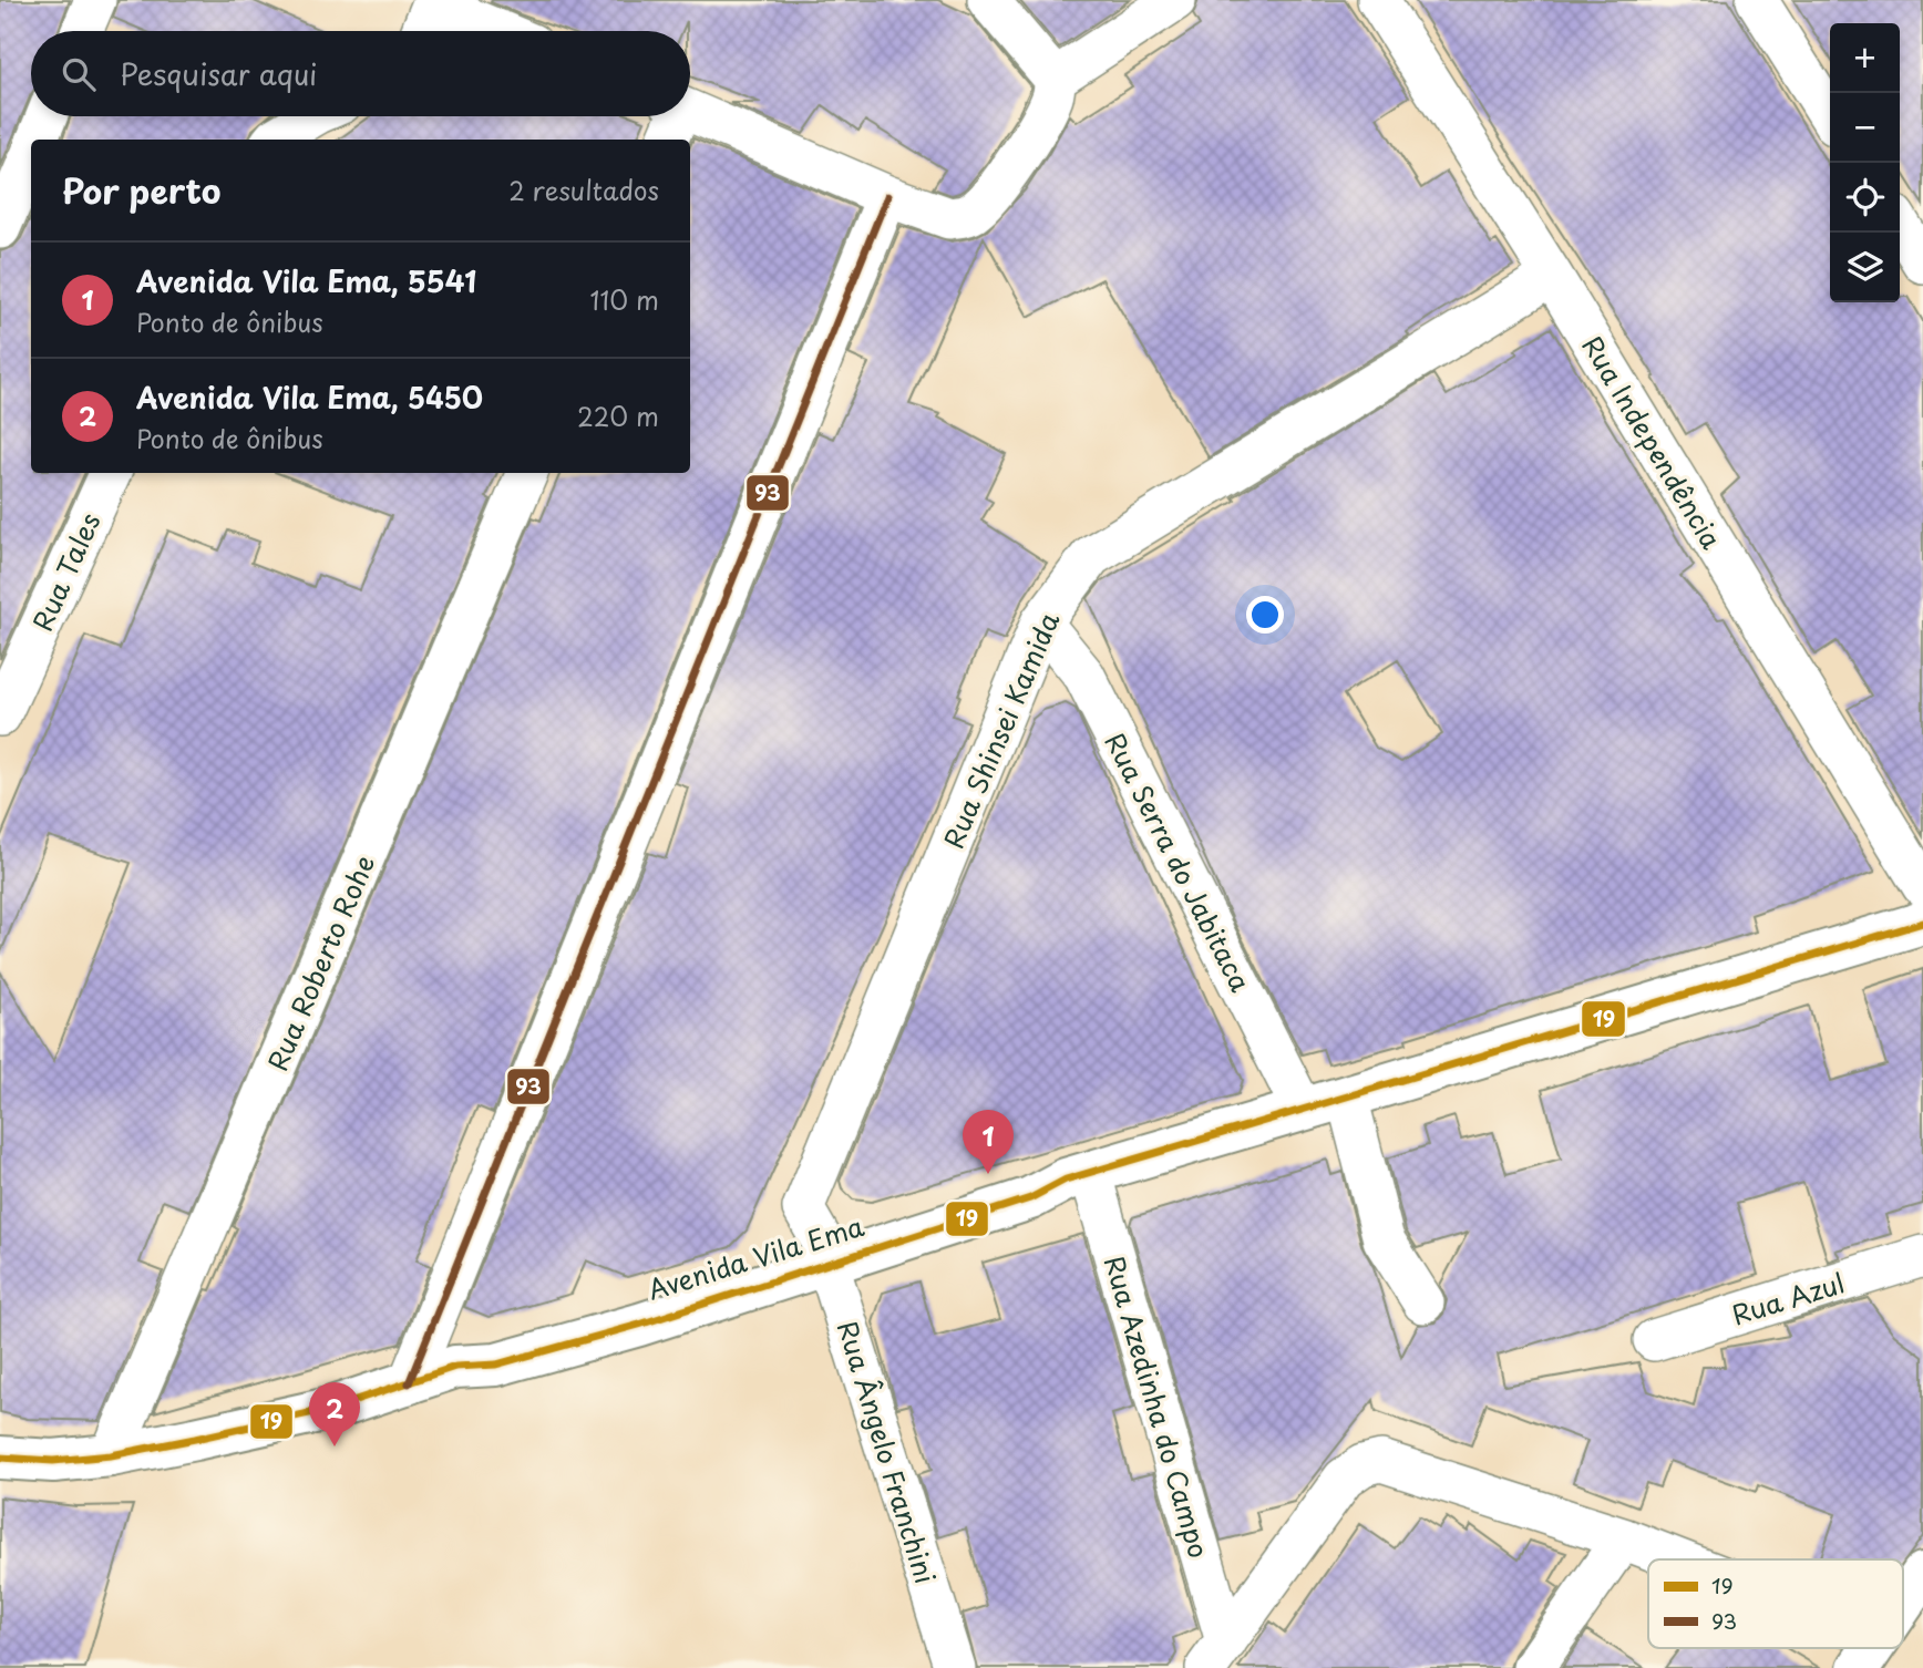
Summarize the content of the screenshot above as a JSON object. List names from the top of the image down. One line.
{"streets":{"main road":["Avenida Vila Ema"],"street":["Rua Independência","Rua Tales","Rua Shinsei Kamida","Rua Serra do Jabitaca","Rua Roberto Rohe","Rua Azul","Rua Azedinha do Campo","Rua Ângelo Franchini"]},"crossings":[["Rua Independência","Rua Shinsei Kamida"],["Rua Shinsei Kamida","Rua Serra do Jabitaca"],["Rua Shinsei Kamida","Avenida Vila Ema"],["Rua Shinsei Kamida","Rua Ângelo Franchini"],["Rua Serra do Jabitaca","Avenida Vila Ema"],["Rua Roberto Rohe","Avenida Vila Ema"],["Avenida Vila Ema","Rua Azedinha do Campo"],["Avenida Vila Ema","Rua Ângelo Franchini"]],"lines":["transit line 93","transit line 19"],"legend":["19","93"],"page":{"map_buttons":["+","−"],"search":"Pesquisar aqui","heading":["Por perto","2 resultados"],"list":[{"mark":"1","name":"Avenida Vila Ema, 5541","note":"Ponto de ônibus","value":"110 m"},{"mark":"2","name":"Avenida Vila Ema, 5450","note":"Ponto de ônibus","value":"220 m"}],"pins":["1","2"]}}
